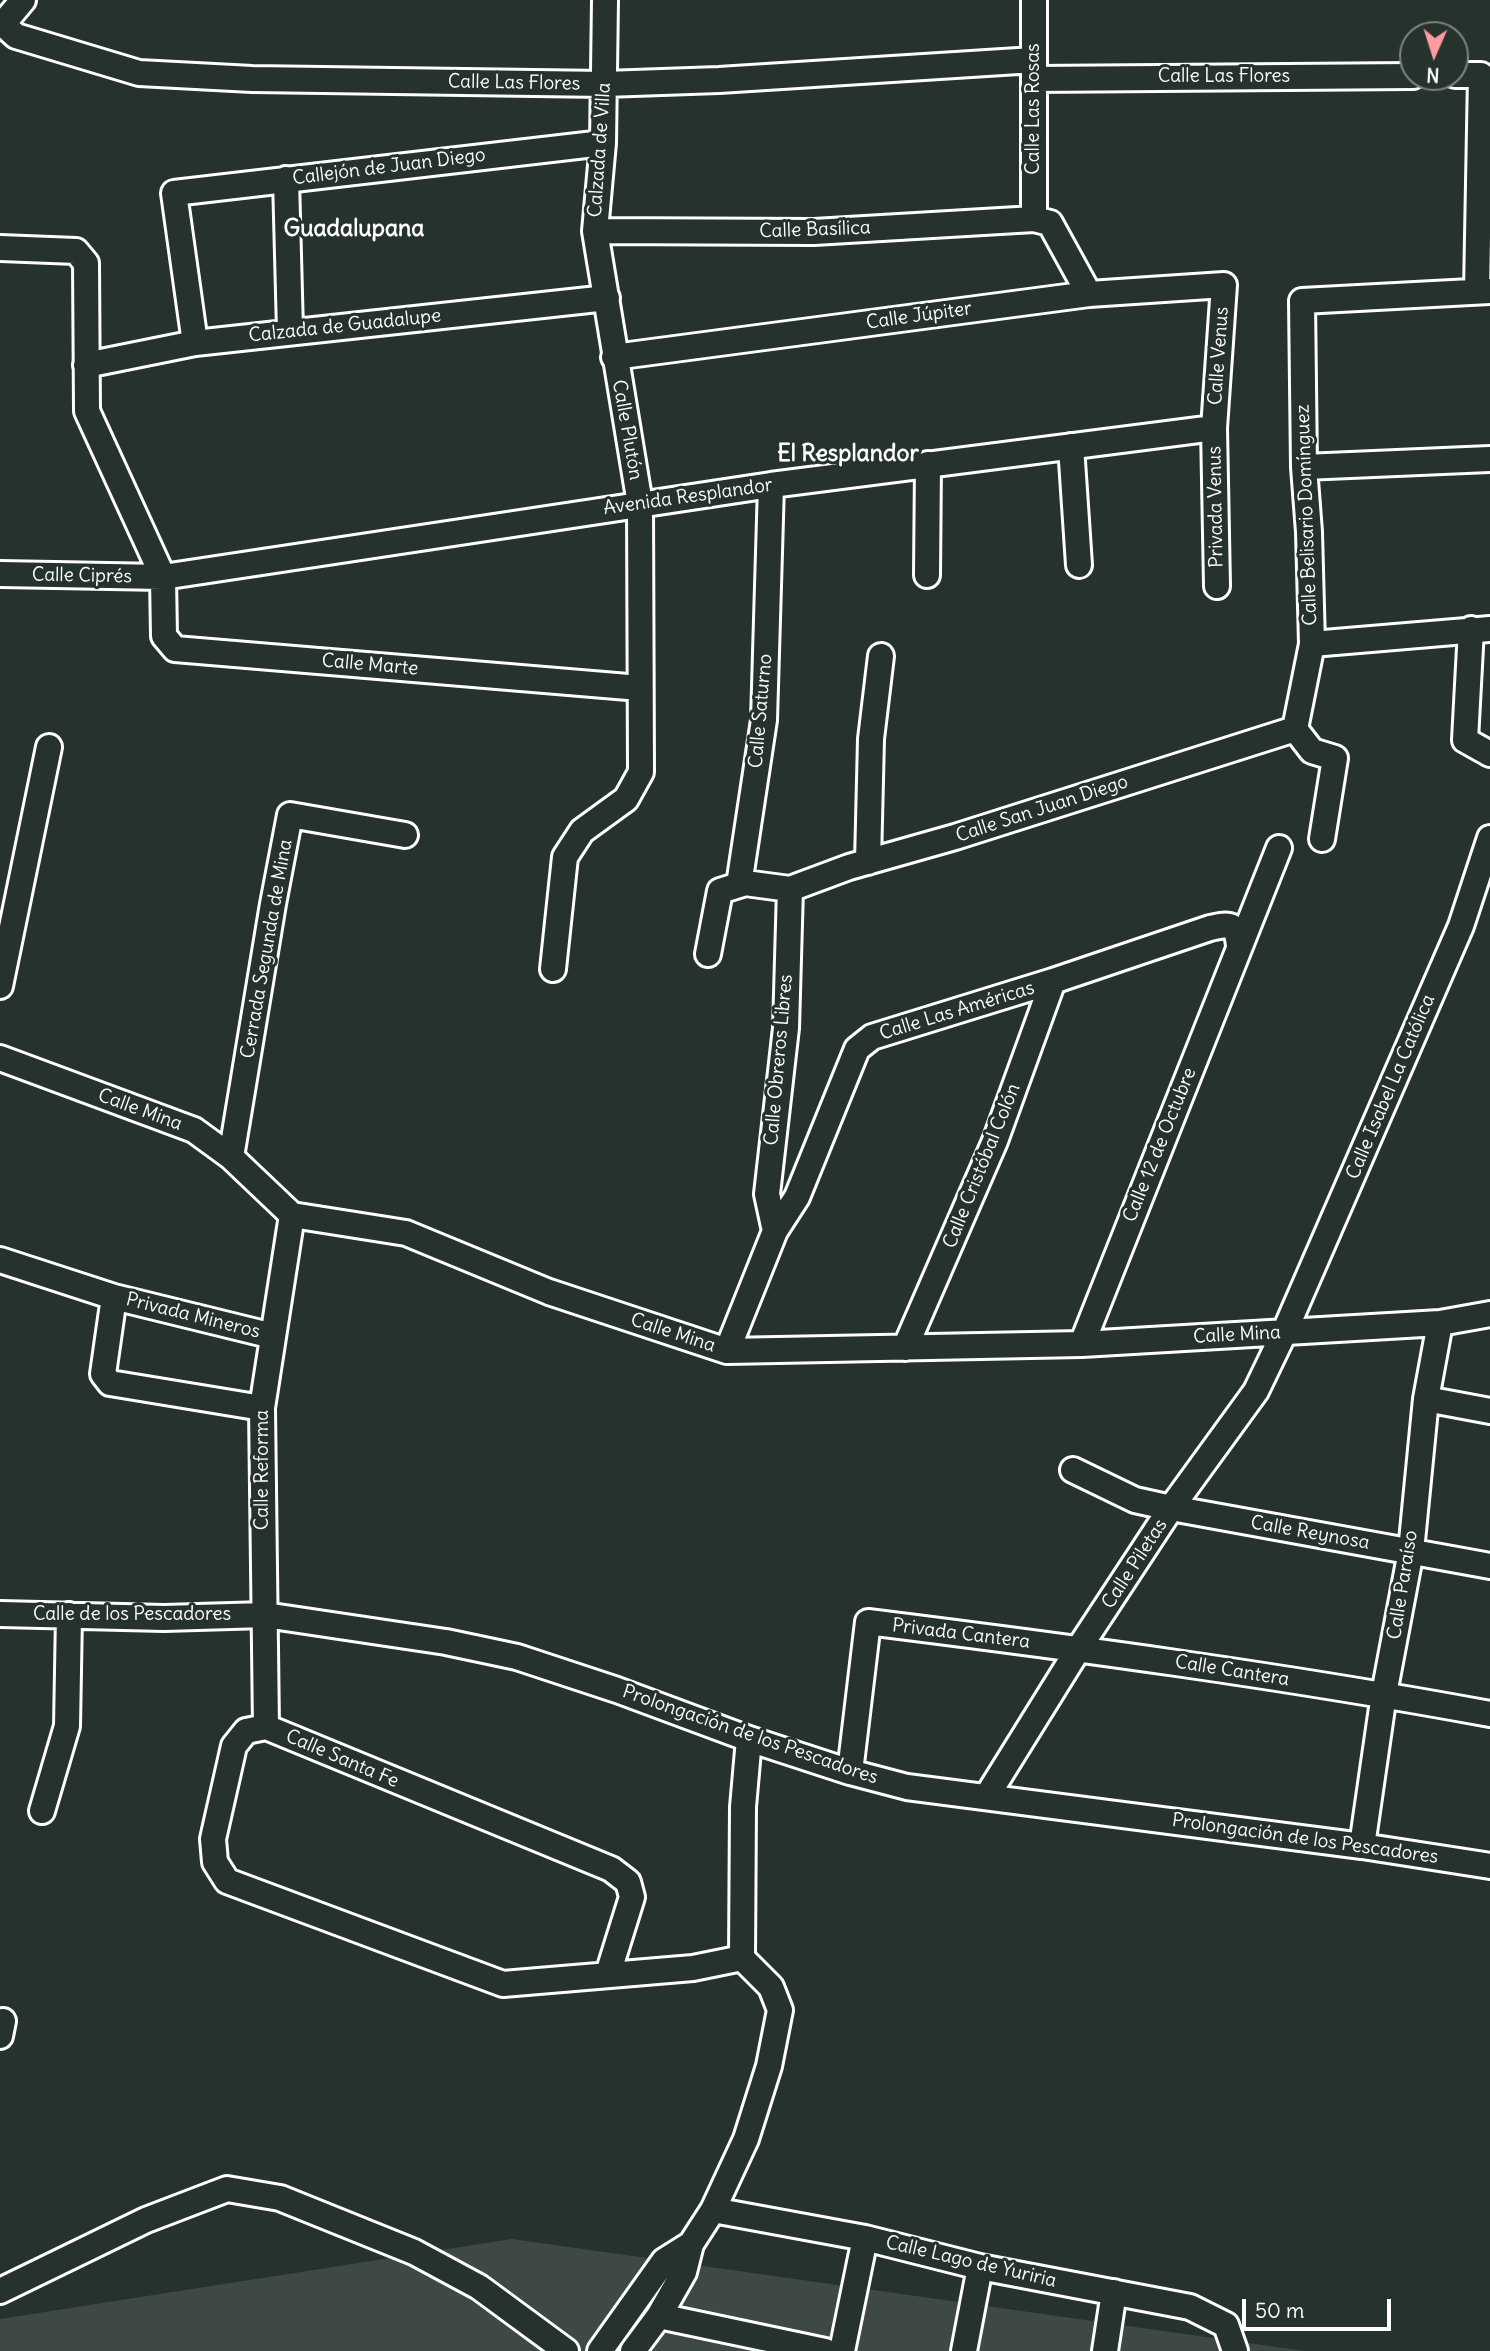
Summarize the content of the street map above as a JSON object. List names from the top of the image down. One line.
{"streets":{"street":["Calle Las Flores","Calle Las Rosas","Calzada de Villa","Callejón de Juan Diego","Calle Basílica","Calle Júpiter","Calzada de Guadalupe","Calle Venus","Calle Plutón","Avenida Resplandor","Privada Venus","Calle Belisario Domínguez","Calle Ciprés","Calle Marte","Calle Saturno","Calle San Juan Diego","Cerrada Segunda de Mina","Calle Las Américas","Calle Obreros Libres","Calle Isabel La Católica","Calle Mina","Calle 12 de Octubre","Calle Cristóbal Colón","Privada Mineros","Calle Reforma","Calle Reynosa","Calle Piletas","Calle Paraíso","Calle de los Pescadores","Privada Cantera","Calle Cantera","Prolongación de los Pescadores","Calle Santa Fe","Calle Lago de Yuriria"]},"crossings":[["Calle Las Flores","Calle Las Rosas"],["Calle Las Flores","Calzada de Villa"],["Calle Las Rosas","Calle Basílica"],["Calzada de Villa","Callejón de Juan Diego"],["Calzada de Villa","Calle Basílica"],["Calzada de Villa","Calzada de Guadalupe"],["Calzada de Villa","Calle Plutón"],["Callejón de Juan Diego","Calzada de Guadalupe"],["Calle Júpiter","Calle Venus"],["Calle Júpiter","Calle Plutón"],["Calzada de Guadalupe","Calle Plutón"],["Calle Venus","Avenida Resplandor"],["Calle Venus","Privada Venus"],["Calle Plutón","Avenida Resplandor"],["Calle Plutón","Calle Marte"],["Avenida Resplandor","Privada Venus"],["Avenida Resplandor","Calle Ciprés"],["Avenida Resplandor","Calle Marte"],["Avenida Resplandor","Calle Saturno"],["Calle Belisario Domínguez","Calle San Juan Diego"],["Calle Ciprés","Calle Marte"],["Calle San Juan Diego","Calle Obreros Libres"],["Cerrada Segunda de Mina","Calle Mina"],["Calle Las Américas","Calle Obreros Libres"],["Calle Las Américas","Calle Mina"],["Calle Las Américas","Calle 12 de Octubre"],["Calle Las Américas","Calle Cristóbal Colón"],["Calle Isabel La Católica","Calle Mina"],["Calle Isabel La Católica","Calle Piletas"],["Calle Mina","Calle 12 de Octubre"],["Calle Mina","Calle Cristóbal Colón"],["Calle Mina","Calle Reforma"],["Calle Mina","Calle Piletas"],["Calle Mina","Calle Paraíso"],["Privada Mineros","Calle Reforma"],["Calle Reforma","Calle de los Pescadores"],["Calle Reforma","Prolongación de los Pescadores"],["Calle Reforma","Calle Santa Fe"],["Calle Reynosa","Calle Piletas"],["Calle Reynosa","Calle Paraíso"],["Calle Piletas","Privada Cantera"],["Calle Piletas","Calle Cantera"],["Calle Piletas","Prolongación de los Pescadores"],["Calle Paraíso","Calle Cantera"],["Calle Paraíso","Prolongación de los Pescadores"],["Calle de los Pescadores","Prolongación de los Pescadores"],["Privada Cantera","Calle Cantera"],["Privada Cantera","Prolongación de los Pescadores"]],"districts":["Guadalupana","El Resplandor"],"scale_bar":"50 m","north":"bottom"}
